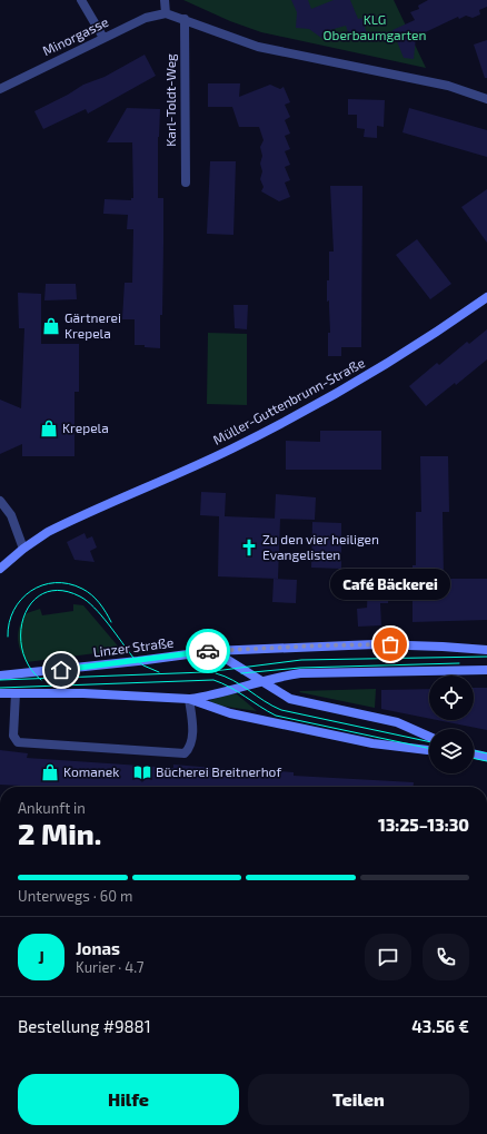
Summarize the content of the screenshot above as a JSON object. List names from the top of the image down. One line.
{"streets":{"main road":["Müller-Guttenbrunn-Straße","Linzer Straße"],"street":["Minorgasse","Karl-Toldt-Weg"]},"parks":["KLG Oberbaumgarten"],"places":{"shop":["Gärtnerei Krepela","Krepela","Komanek"],"church":["Zu den vier heiligen Evangelisten"],"other":["Café Bäckerei"],"library":["Bücherei Breitnerhof"]},"page":{"bubble":"Café Bäckerei","heading":["2 Min.","Ankunft in","13:25–13:30"],"panel":["Jonas","Kurier · 4.7","Bestellung #9881","43.56 €"],"bar":"Unterwegs · 60 m","round":"J","buttons":["Hilfe","Teilen"]}}
